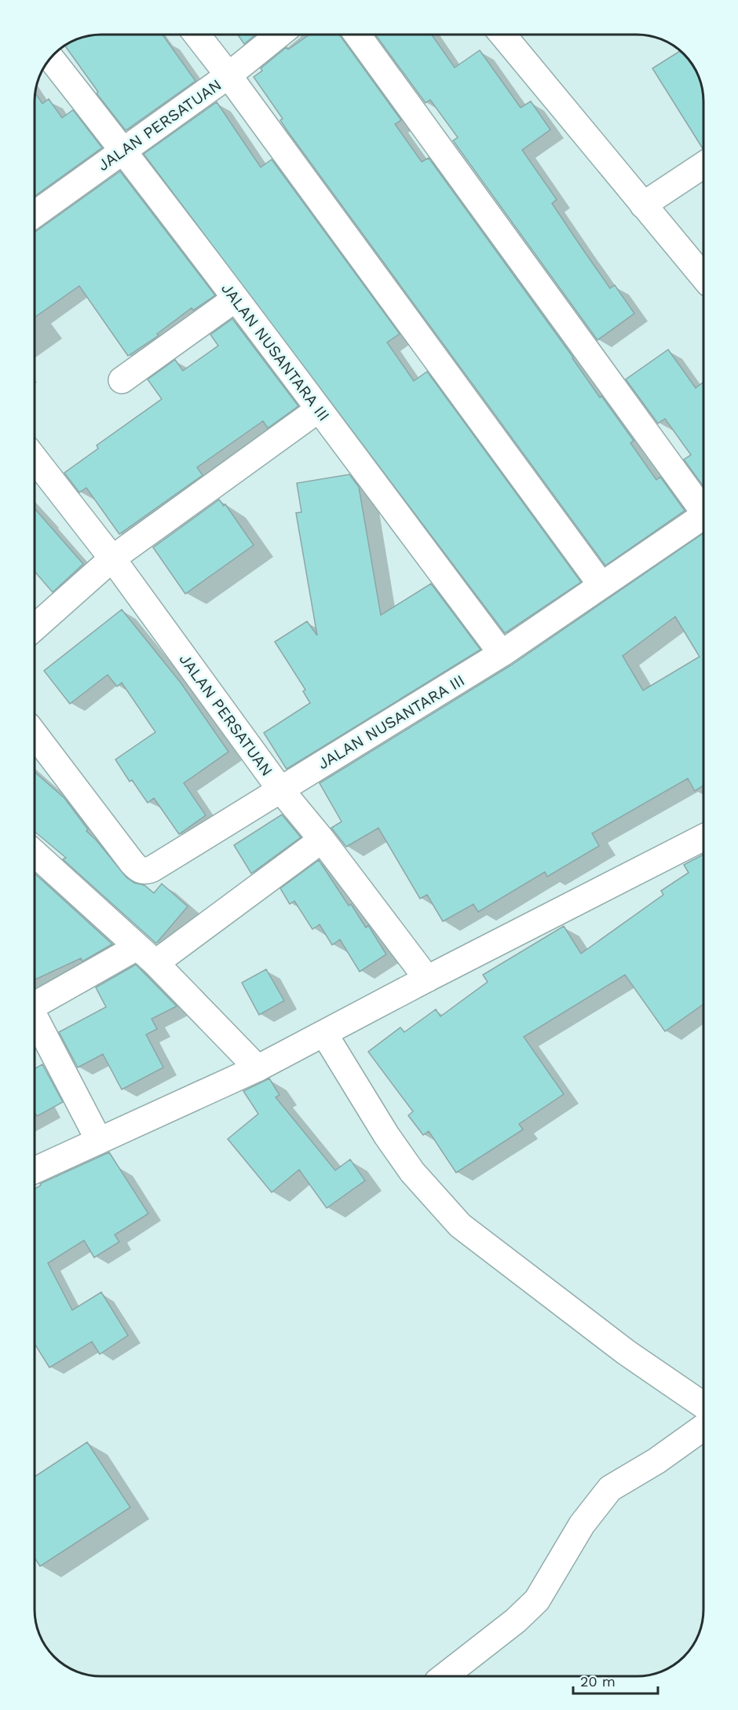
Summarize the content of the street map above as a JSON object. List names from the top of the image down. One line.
{"streets":{"street":["JALAN PERSATUAN","JALAN NUSANTARA III"]},"crossings":[["JALAN PERSATUAN","JALAN NUSANTARA III"]],"scale_bar":"20 m"}
